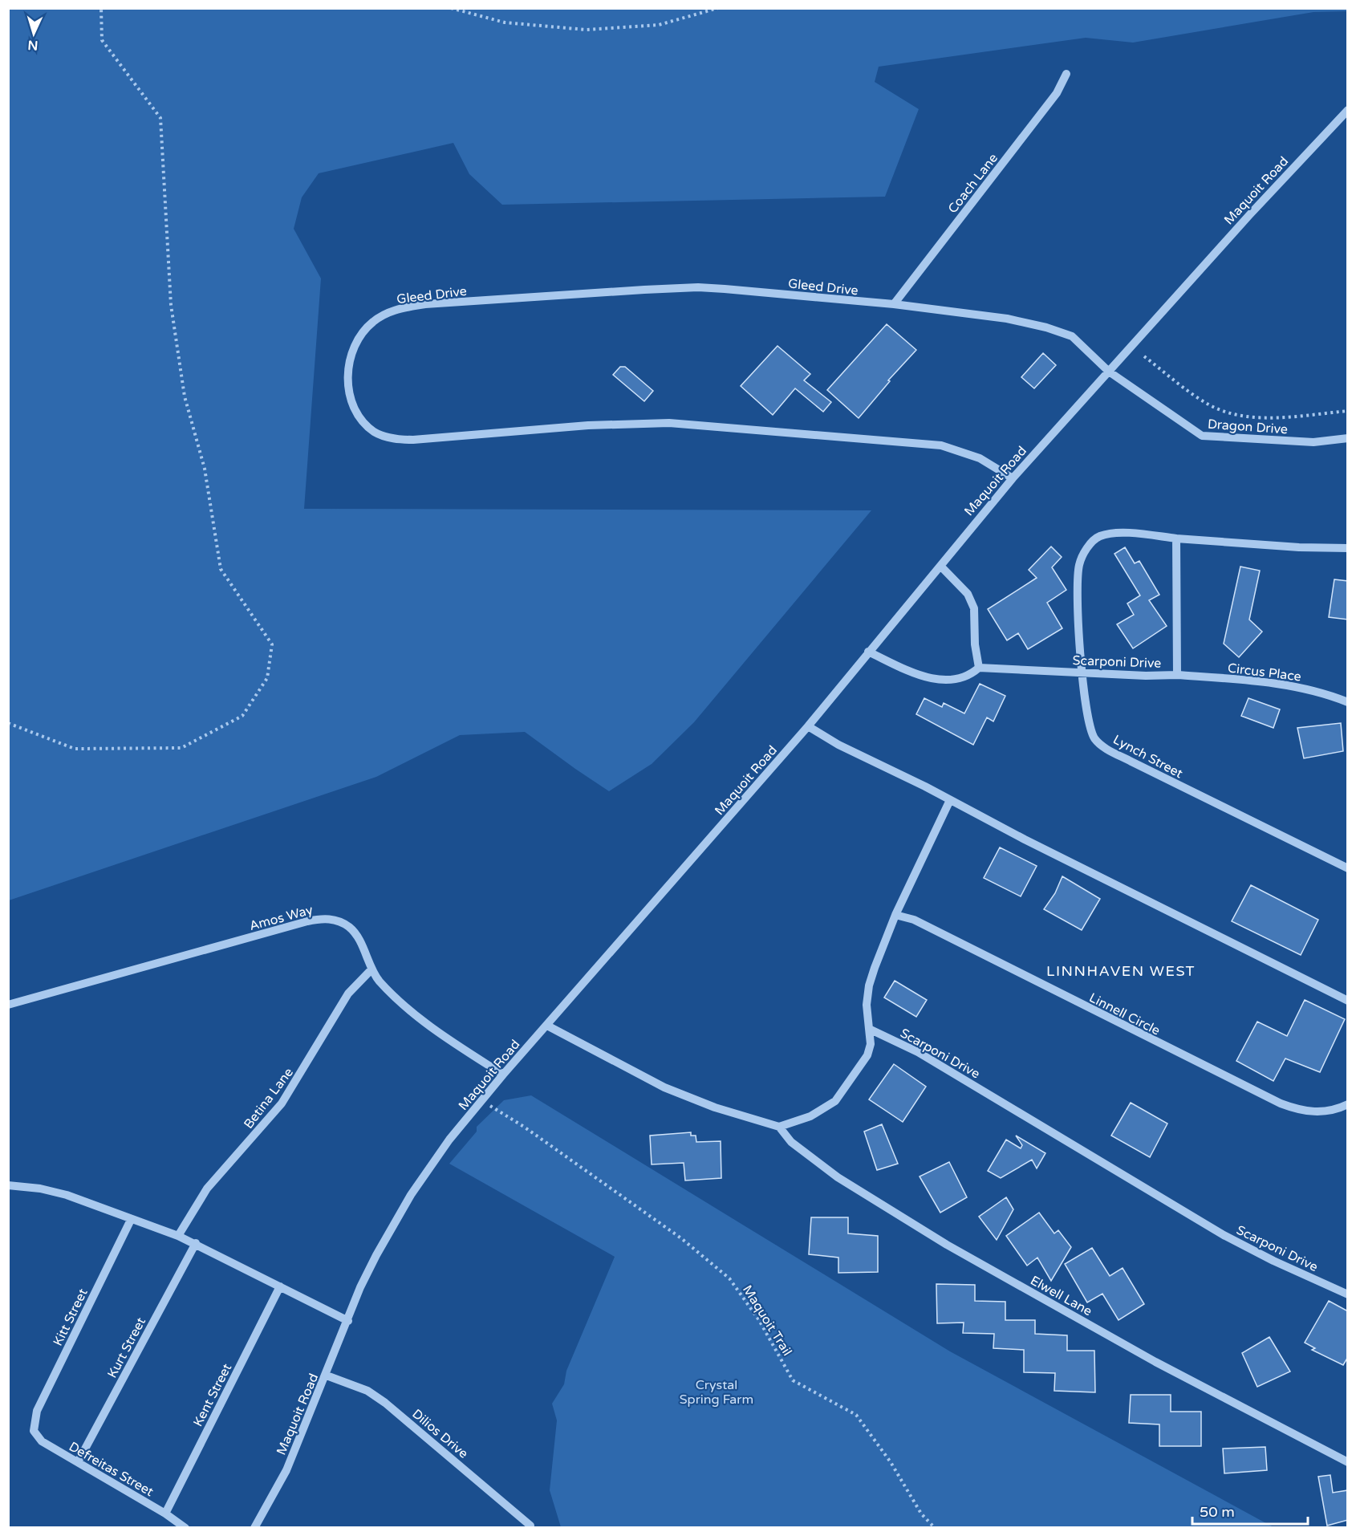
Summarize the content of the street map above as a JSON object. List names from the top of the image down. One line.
{"streets":{"street":["Coach Lane","Maquoit Road","Gleed Drive","Dragon Drive","Scarponi Drive","Circus Place","Lynch Street","Amos Way","Linnell Circle","Betina Lane","Elwell Lane","Kitt Street","Kurt Street","Kent Street","Dilios Drive","Defreitas Street"],"path":["Maquoit Trail"]},"crossings":[["Coach Lane","Gleed Drive"],["Maquoit Road","Gleed Drive"],["Maquoit Road","Dragon Drive"],["Maquoit Road","Amos Way"],["Maquoit Road","Maquoit Trail"],["Maquoit Road","Dilios Drive"],["Gleed Drive","Dragon Drive"],["Scarponi Drive","Circus Place"],["Scarponi Drive","Lynch Street"],["Amos Way","Betina Lane"],["Kitt Street","Defreitas Street"],["Kurt Street","Defreitas Street"],["Kent Street","Defreitas Street"]],"districts":["LINNHAVEN WEST"],"parks":["Crystal Spring Farm"],"scale_bar":"50 m","north":"bottom"}
